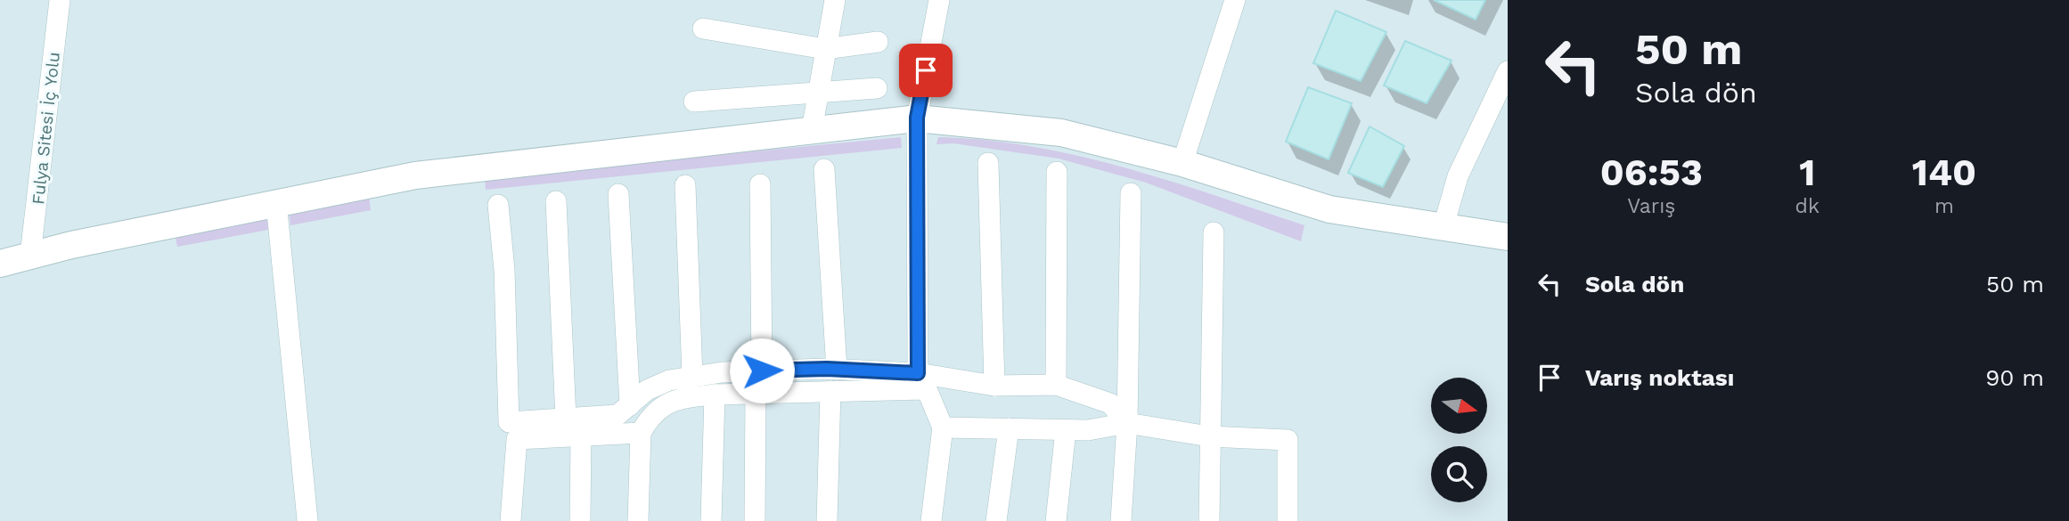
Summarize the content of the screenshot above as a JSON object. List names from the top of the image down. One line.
{"streets":{"street":["Fulya Sitesi İç Yolu"]},"north":"right","page":{"turn":["50 m","Sola dön"],"eta":["06:53","Varış","1","dk","140","m"],"list":[{"name":"Sola dön","value":"50 m"},{"name":"Varış noktası","value":"90 m"}]}}
